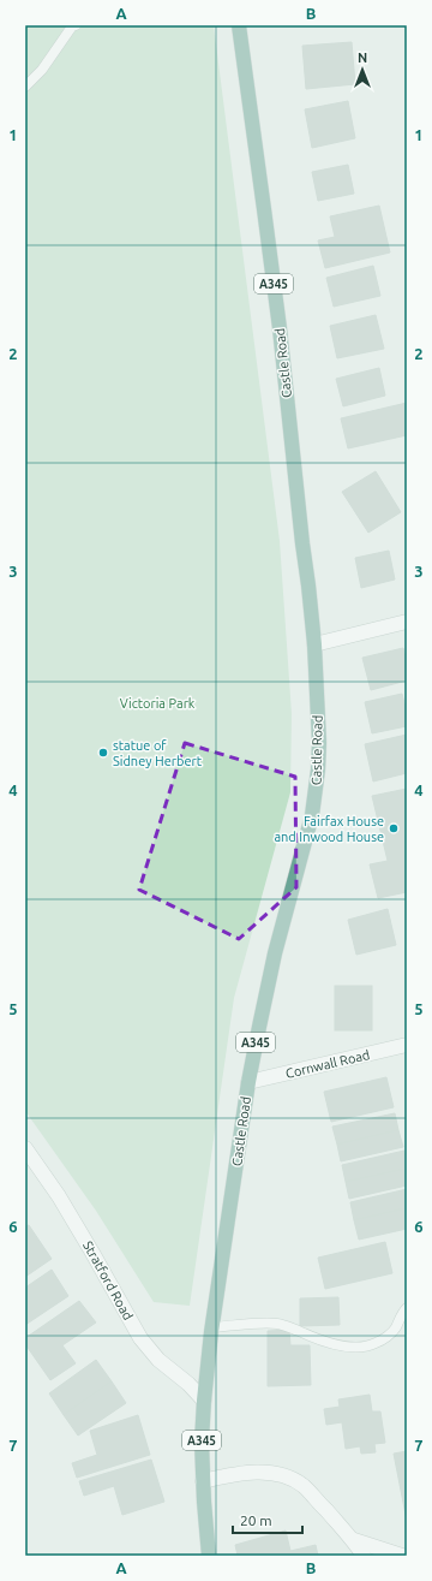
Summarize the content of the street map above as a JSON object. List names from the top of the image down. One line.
{"streets":{"main road":["A345","Castle Road"],"street":["Cornwall Road","Stratford Road"]},"crossings":[["Castle Road","Cornwall Road"],["Castle Road","Stratford Road"]],"parks":["Victoria Park"],"places":["statue of Sidney Herbert","Fairfax House and Inwood House"],"scale_bar":"20 m","north":"top","grid":{"columns":["A","B"],"rows":["1","2","3","4","5","6","7"]}}
